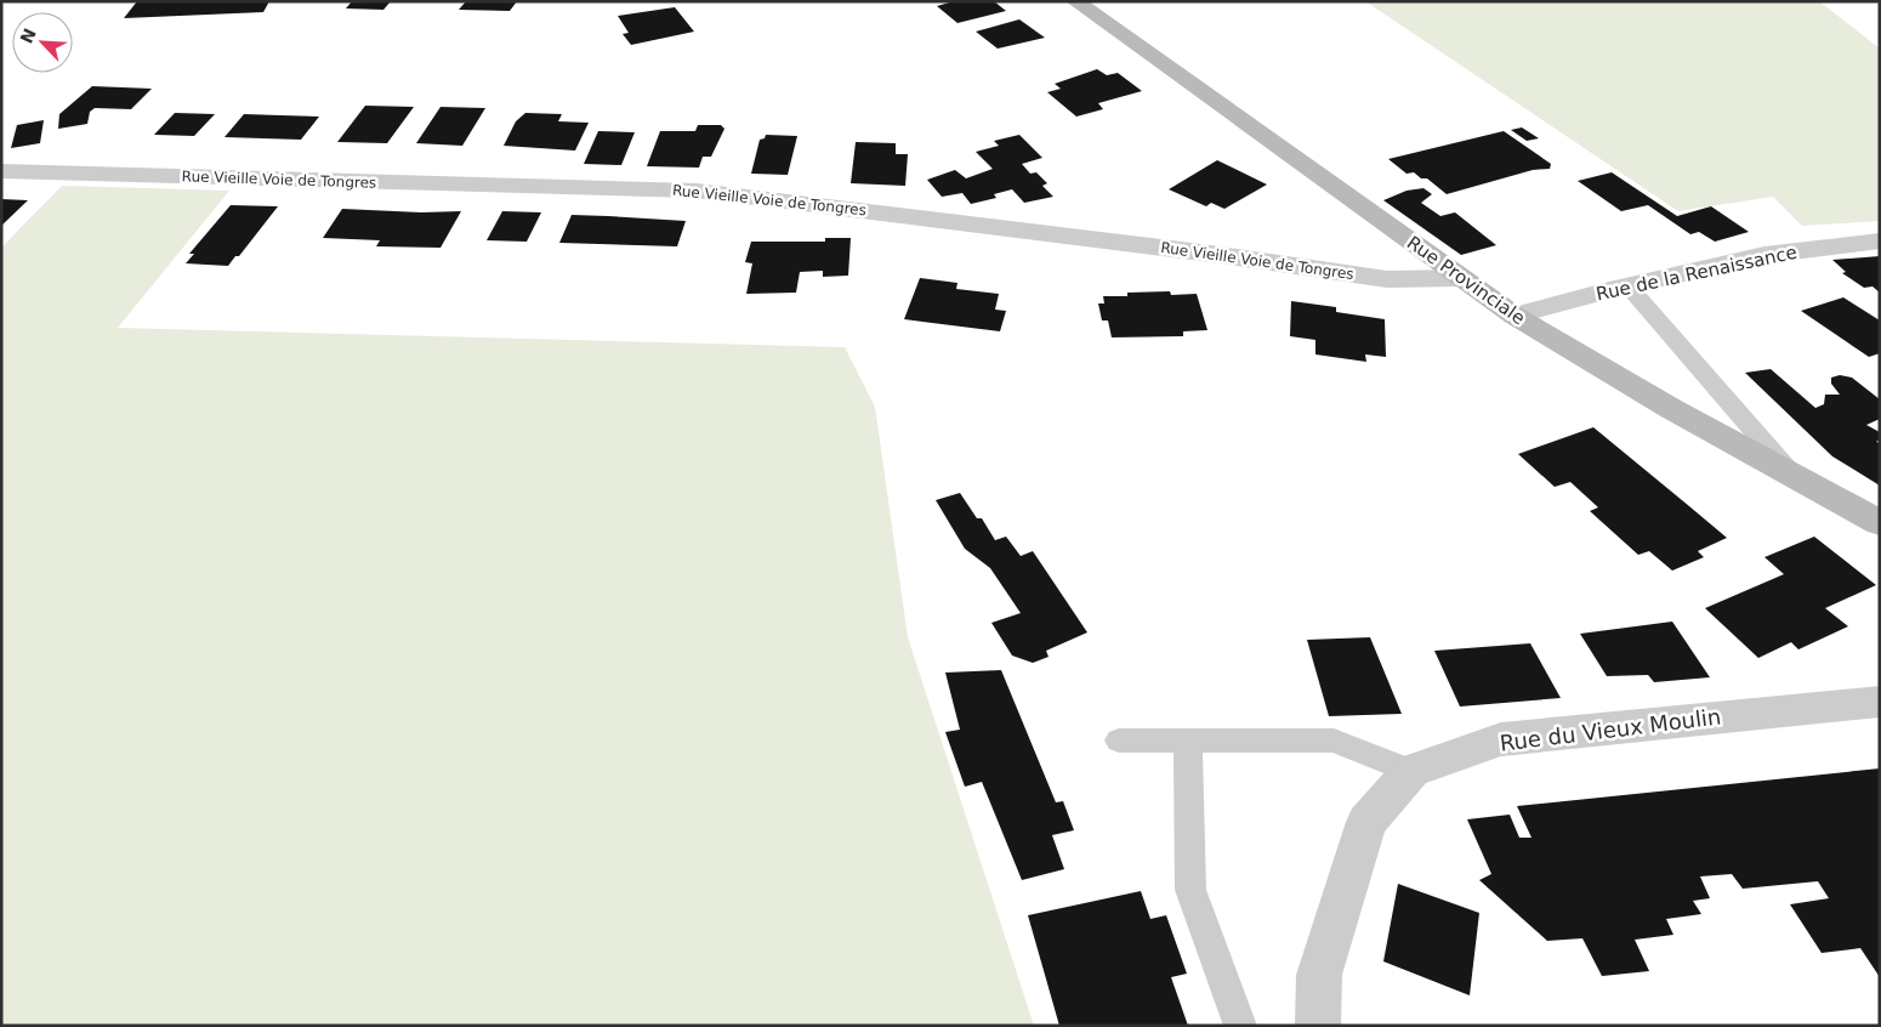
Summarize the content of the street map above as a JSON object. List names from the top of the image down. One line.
{"streets":{"main road":["Rue Provinciale"],"street":["Rue Vieille Voie de Tongres","Rue de la Renaissance","Rue du Vieux Moulin"]},"crossings":[["Rue Vieille Voie de Tongres","Rue Provinciale"],["Rue de la Renaissance","Rue Provinciale"]],"north":"top left"}
